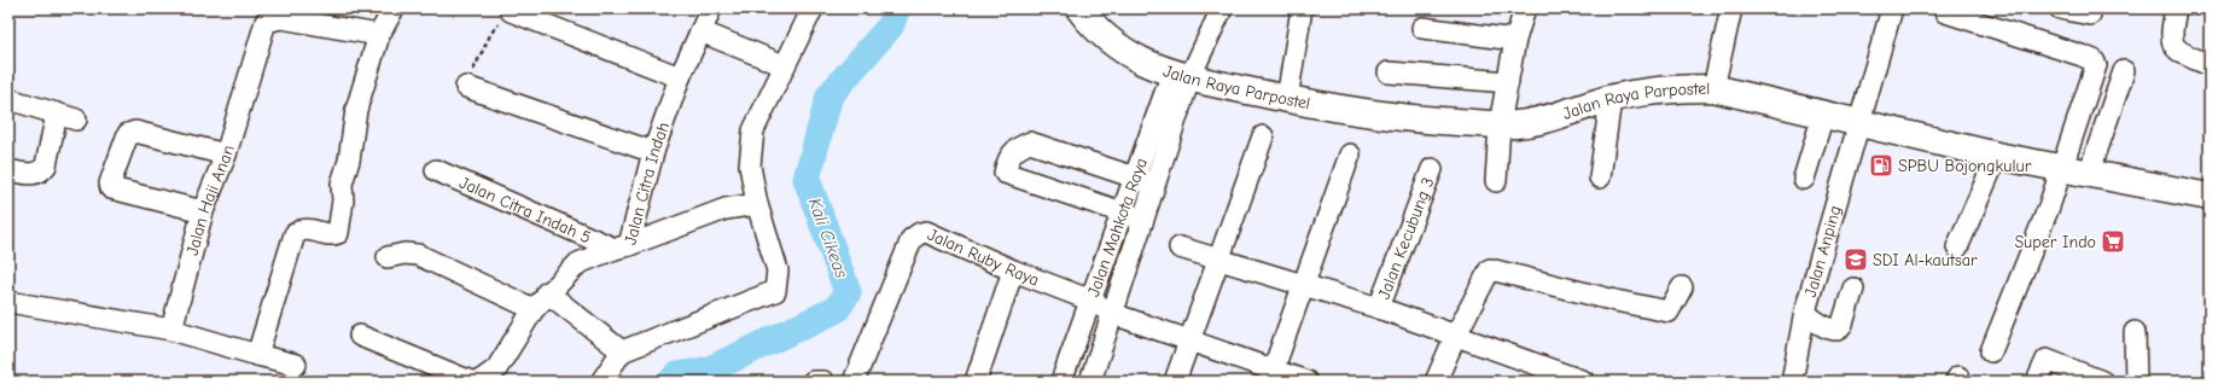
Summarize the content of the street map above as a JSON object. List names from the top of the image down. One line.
{"streets":{"main road":["Jalan Raya Parpostel"],"street":["Jalan Citra Indah","Jalan Haji Anan","Jalan Citra Indah 5","Jalan Mahkota Raya","Jalan Kecubung 3","Jalan Anping","Jalan Ruby Raya"]},"crossings":[["Jalan Raya Parpostel","Jalan Mahkota Raya"],["Jalan Raya Parpostel","Jalan Anping"],["Jalan Citra Indah","Jalan Citra Indah 5"],["Jalan Mahkota Raya","Jalan Ruby Raya"]],"water":["Kali Cikeas"],"places":{"fuel station":["SPBU Bojongkulur"],"supermarket":["Super Indo"],"school or university":["SDI Al-kautsar"]}}
